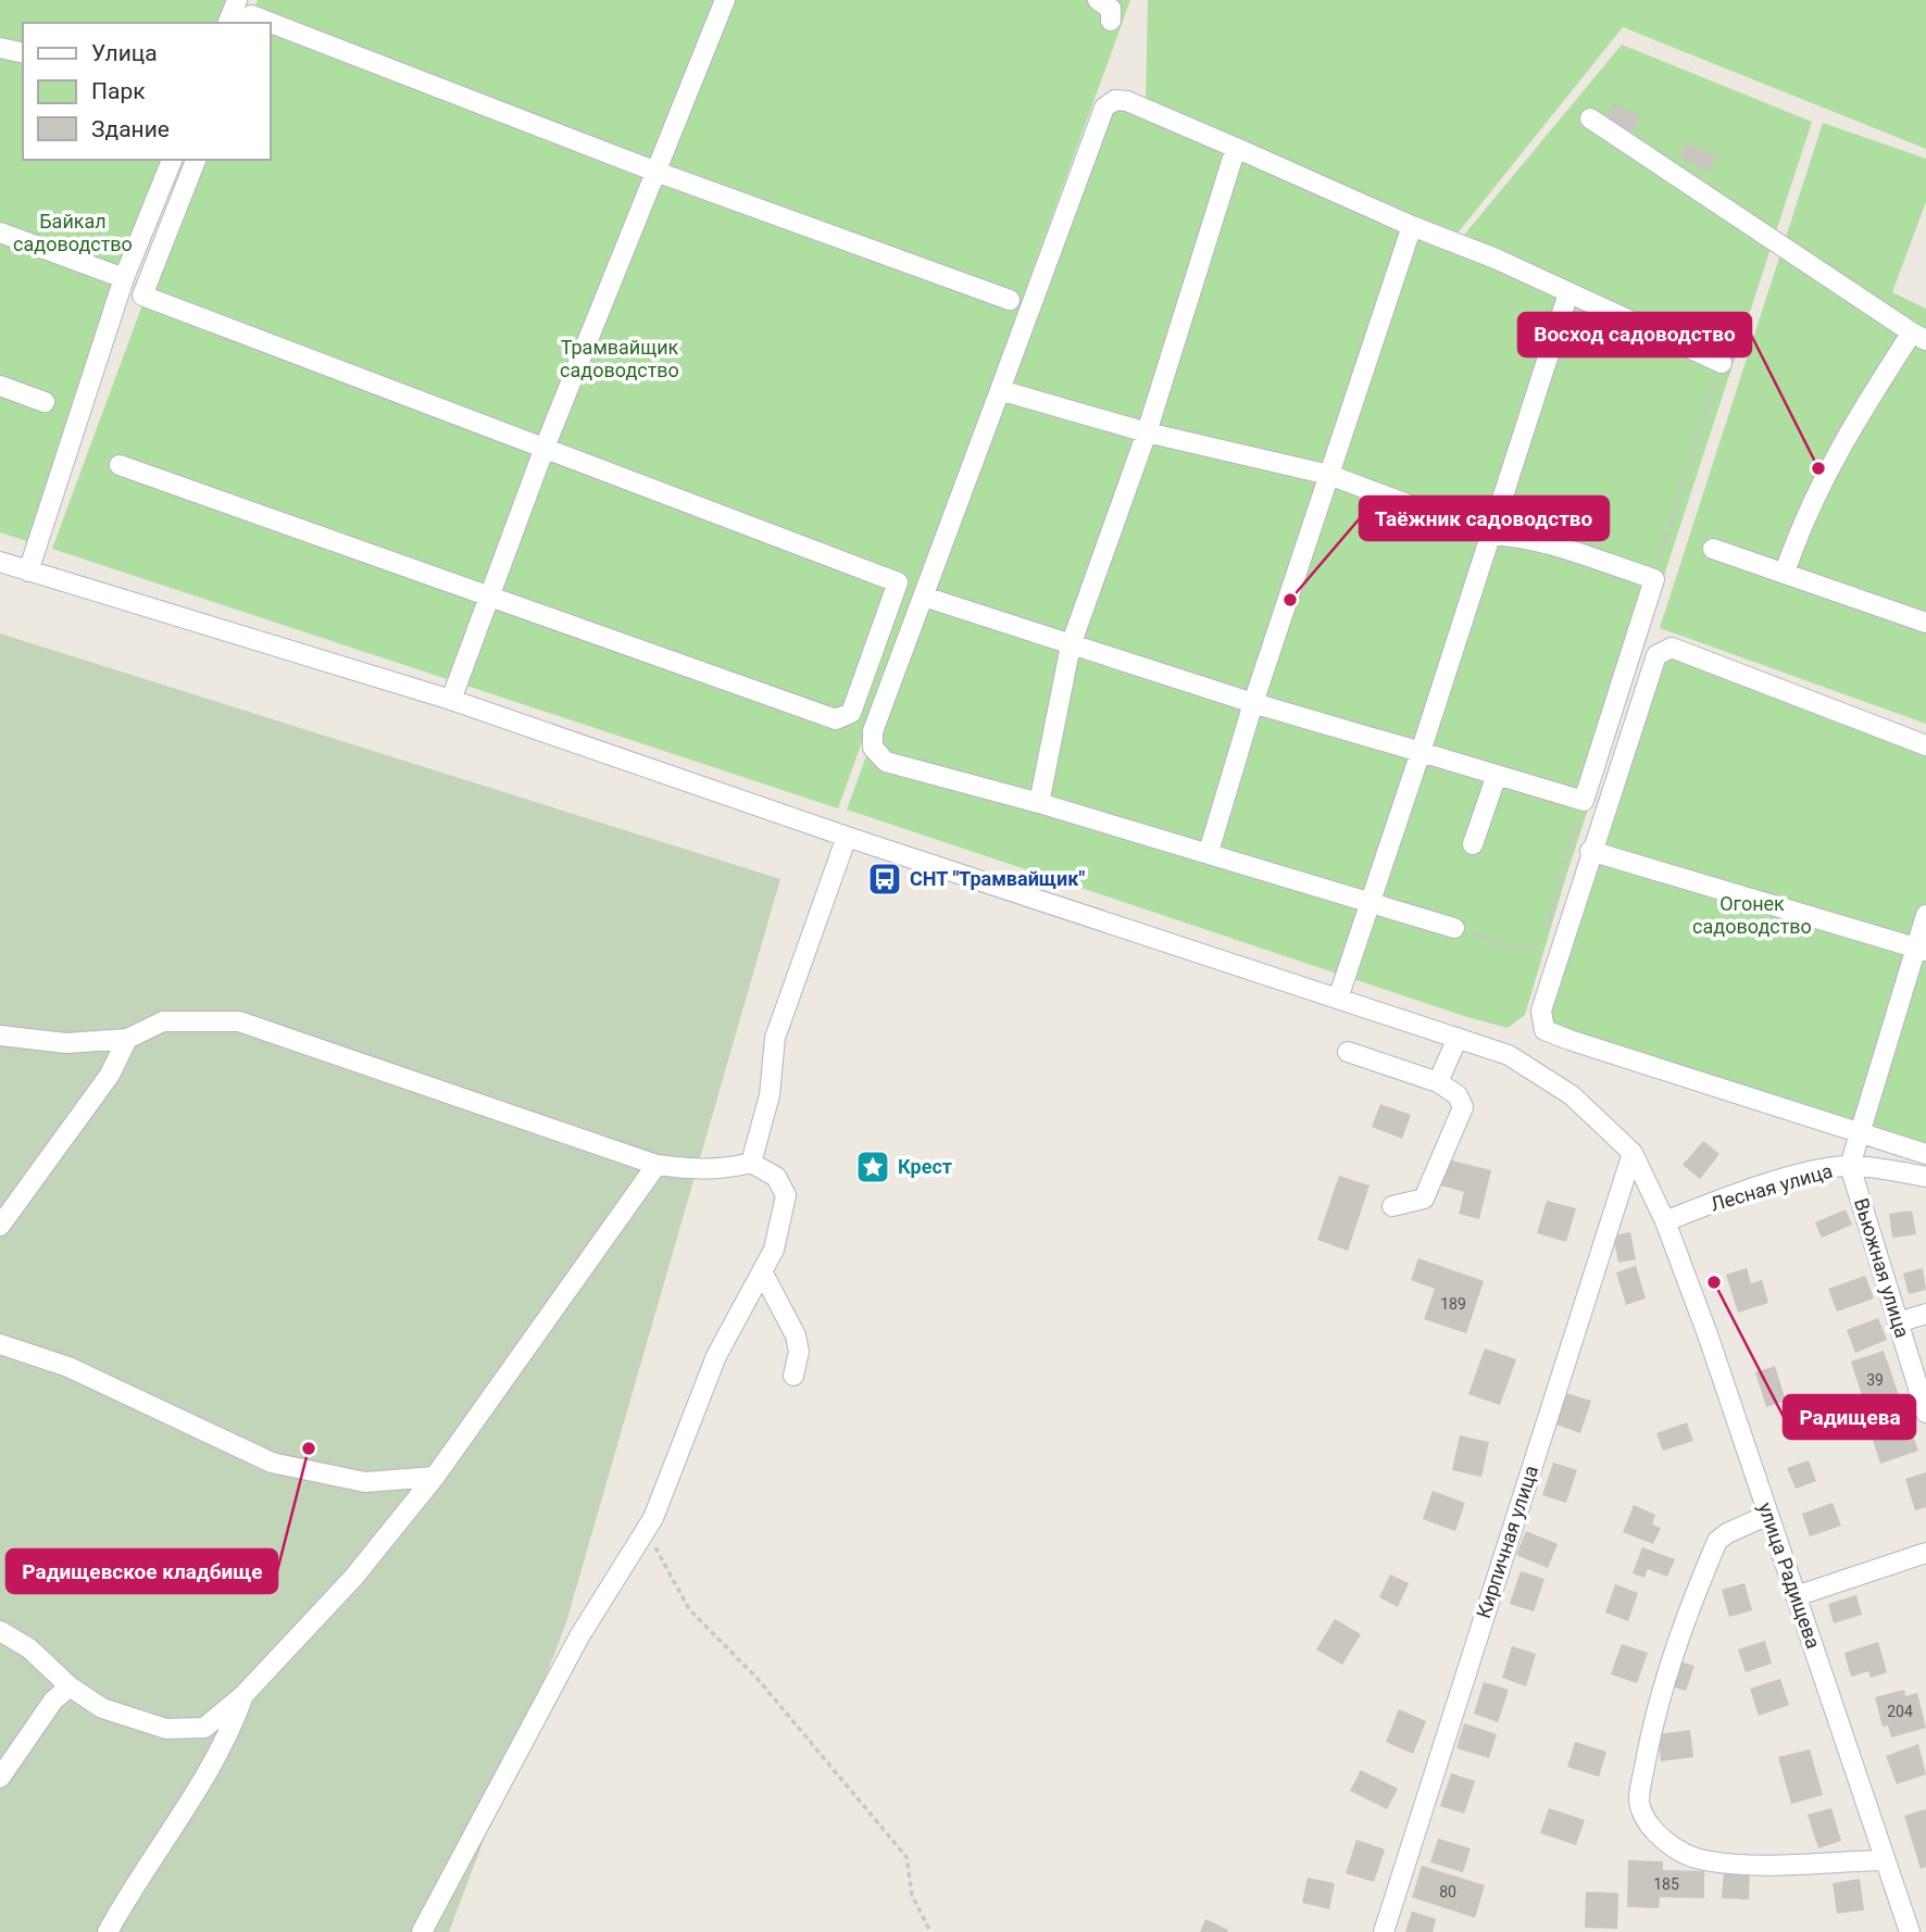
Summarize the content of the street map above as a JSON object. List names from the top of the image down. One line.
{"streets":{"street":["Лесная улица","Вьюжная улица","Кирпичная улица","улица Радищева"]},"crossings":[["Лесная улица","Вьюжная улица"],["Лесная улица","улица Радищева"],["Кирпичная улица","улица Радищева"]],"parks":["Байкал садоводство","Трамвайщик садоводство","Огонек садоводство"],"places":{"other":["Восход садоводство","Таёжник садоводство","Радищева","Радищевское кладбище"],"bus stop":["СНТ \"Трамвайщик\""],"place":["Крест"]},"house_numbers":["189","39","204","185","80"],"legend":["Улица","Парк","Здание"]}
